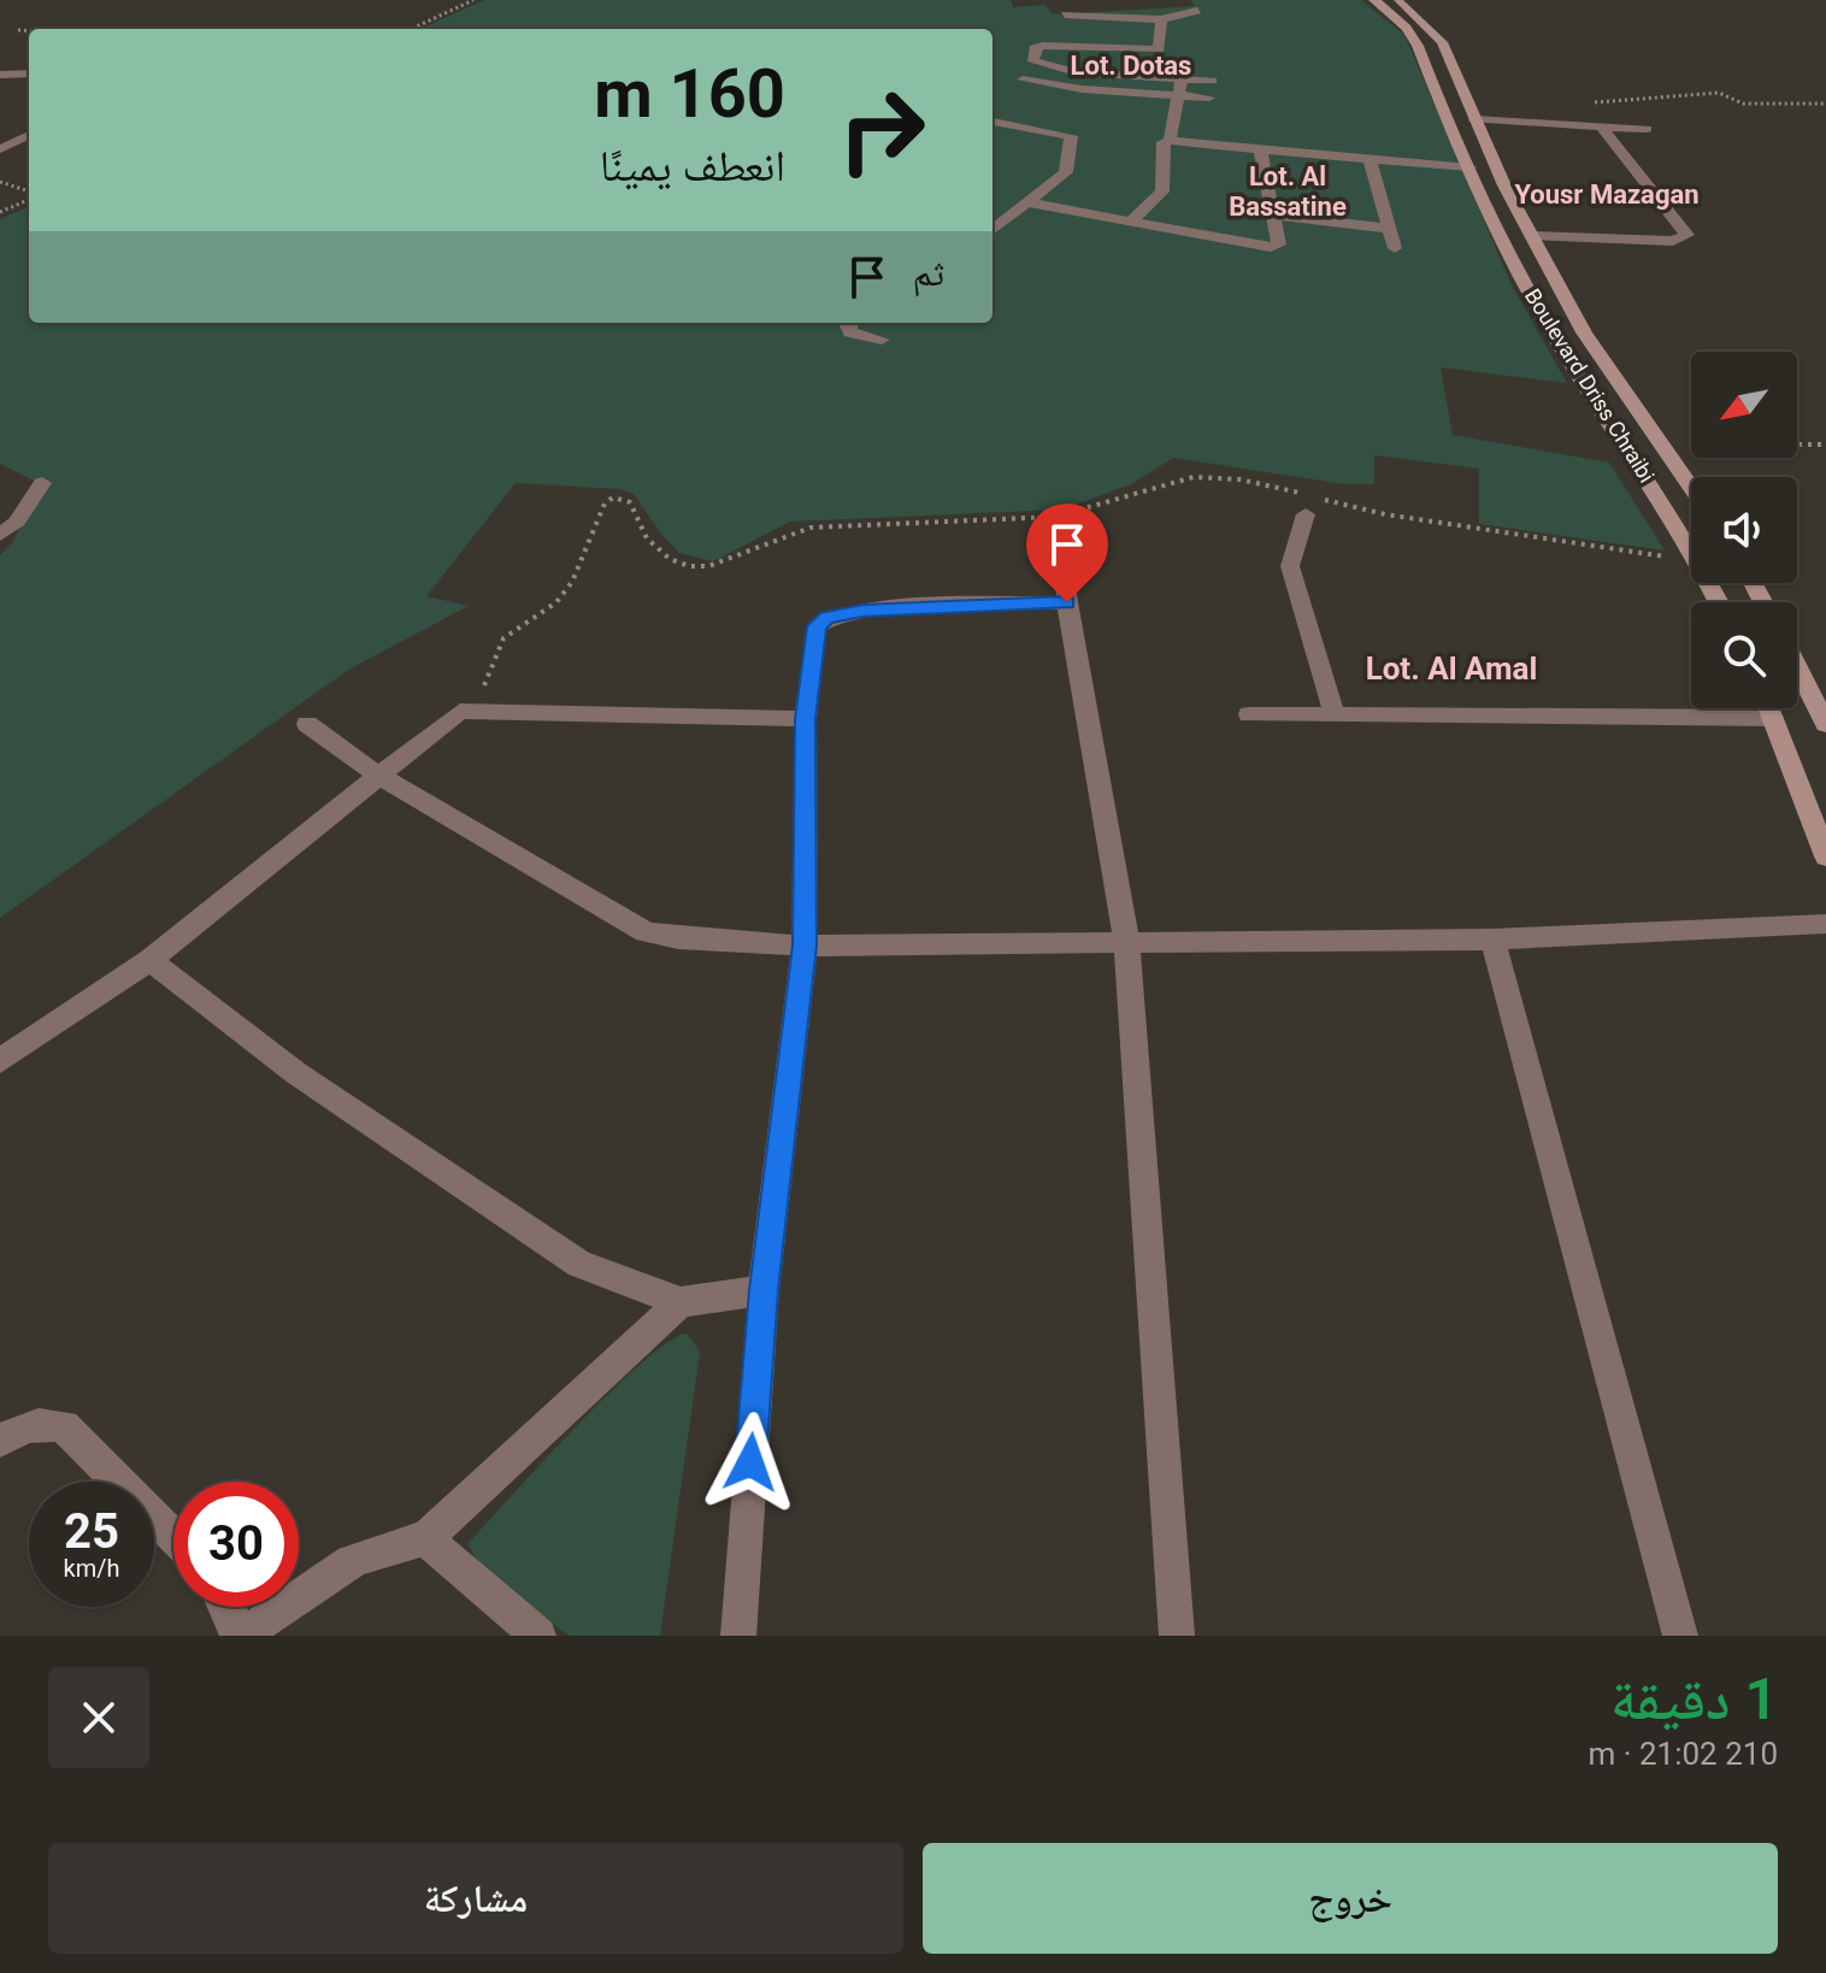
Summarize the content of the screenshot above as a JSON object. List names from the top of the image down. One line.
{"streets":{"main road":["Boulevard Driss Chraibi"]},"districts":["Lot. Dotas","Lot. Al Bassatine","Yousr Mazagan","Lot. Al Amal"],"north":"bottom left","page":{"turn":["160 m","انعطف يمينًا"],"then":"ثم","speed":"25 km/h","limit":"30","heading":["1 دقيقة","210 m · 21:02"],"buttons":["خروج","مشاركة"]}}
